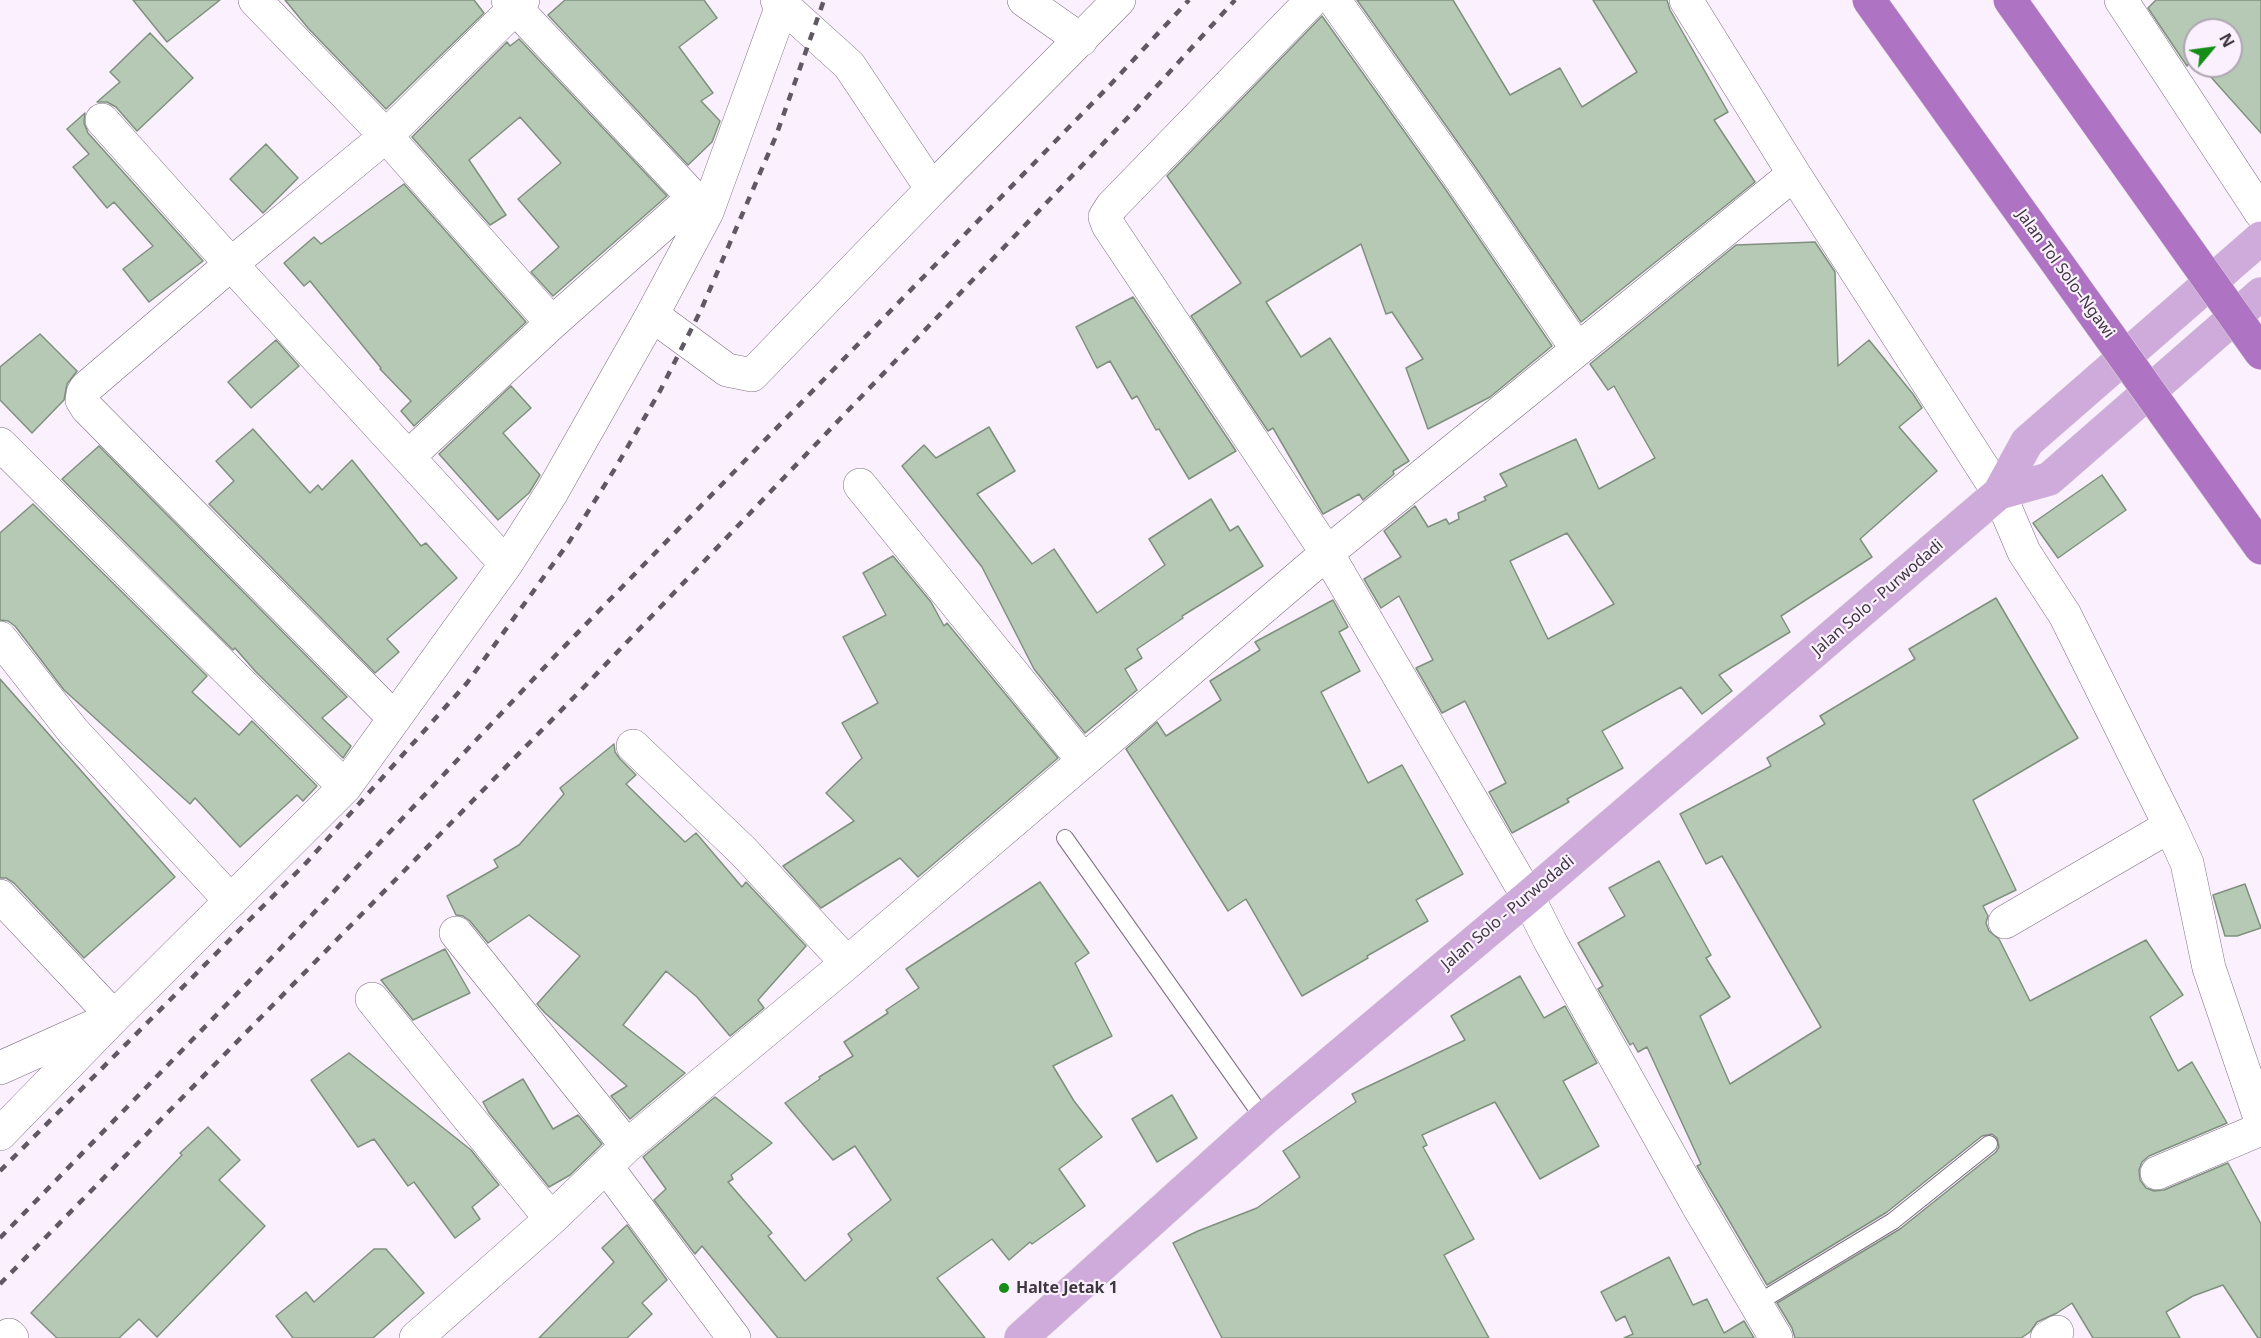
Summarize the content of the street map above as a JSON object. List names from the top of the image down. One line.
{"streets":{"highway":["Jalan Tol Solo–Ngawi"],"main road":["Jalan Solo - Purwodadi"]},"places":["Halte Jetak 1"],"north":"top right"}
